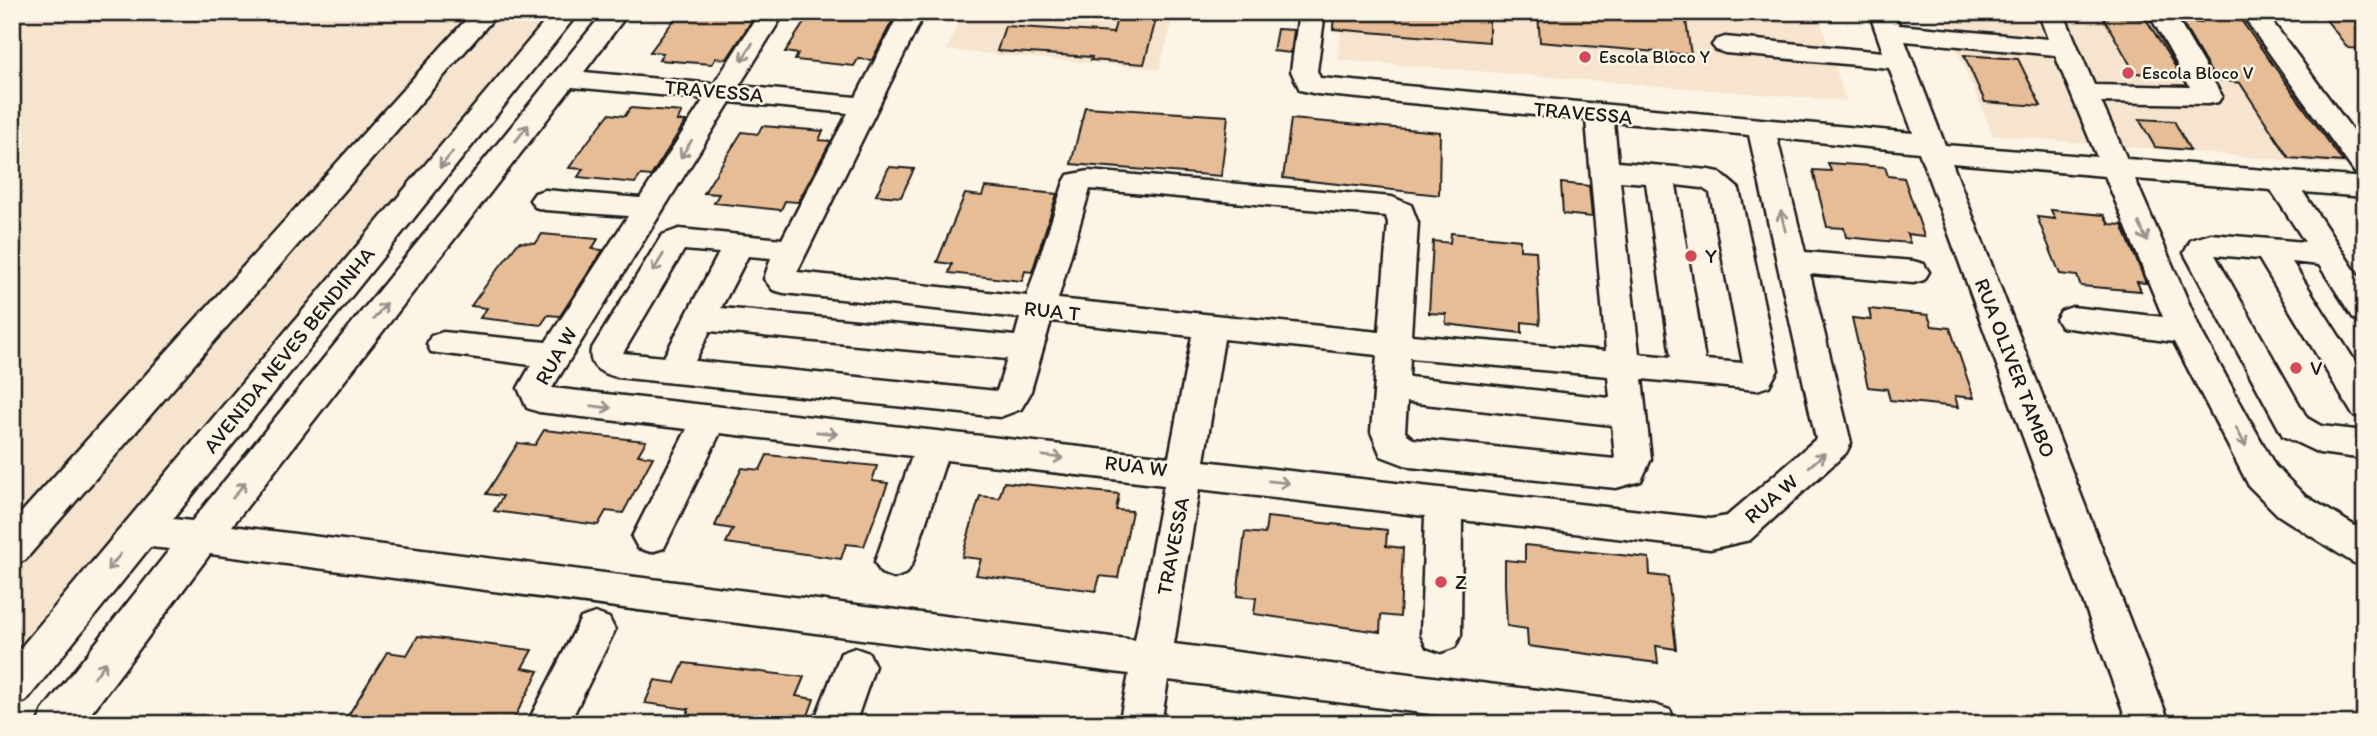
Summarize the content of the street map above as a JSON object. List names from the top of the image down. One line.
{"streets":{"street":["TRAVESSA","RUA T","AVENIDA NEVES BENDINHA","RUA W","RUA OLIVER TAMBO"]},"crossings":[["TRAVESSA","RUA T"],["TRAVESSA","RUA W"],["TRAVESSA","RUA OLIVER TAMBO"]],"places":["Escola Bloco Y","Escola Bloco V","Y","V","Z"]}
